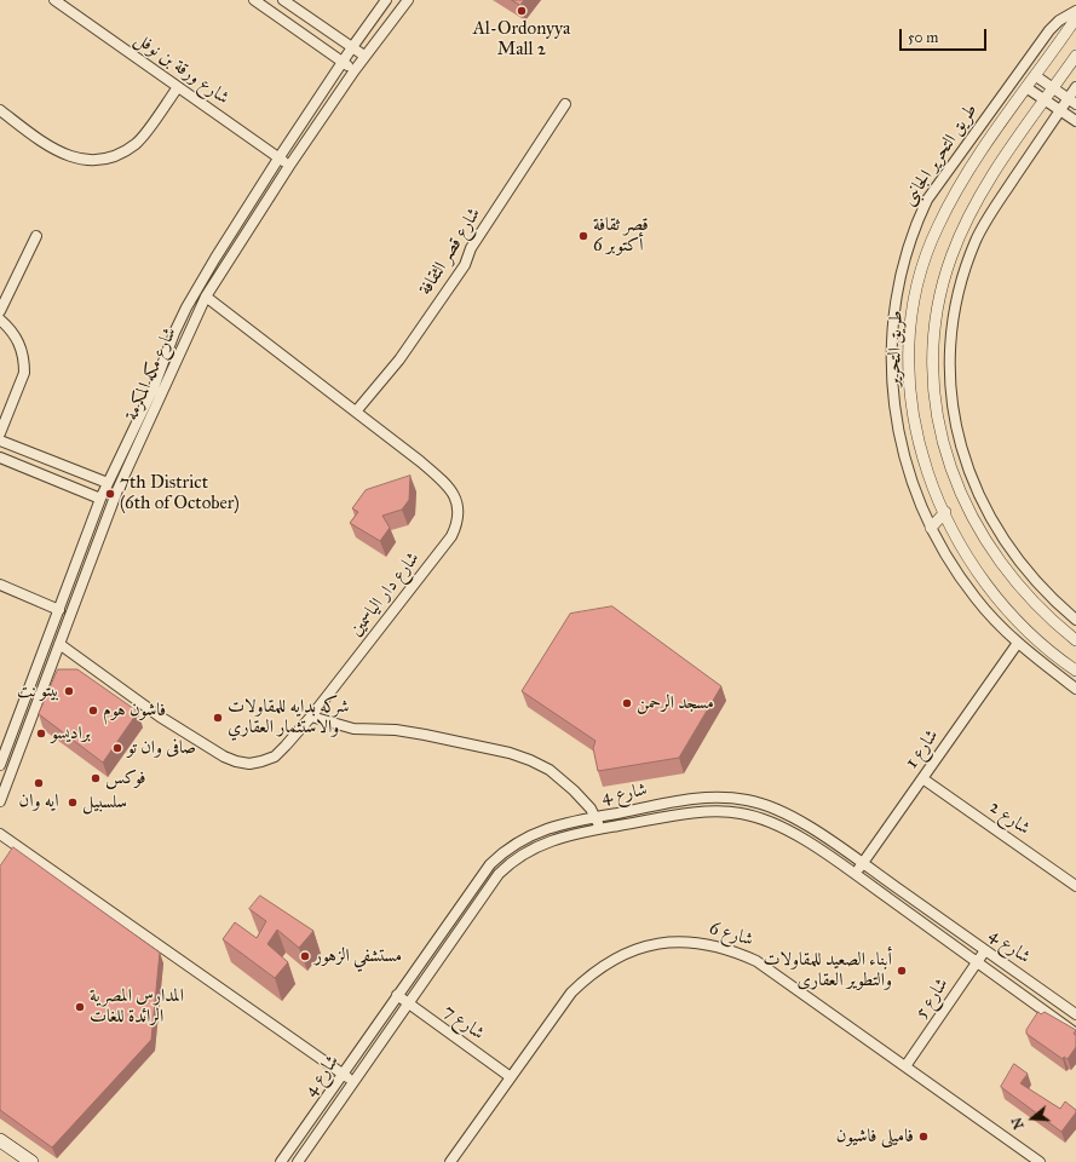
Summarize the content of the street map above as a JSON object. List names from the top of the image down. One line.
{"streets":{"street":["شارع ورقة بن نوفل","طريق التحرير الجانبى","شارع قصر الثقافة","طريق التحرير","شارع مكه المكرمة","شارع دار الياسمين","شارع 1","شارع 4","شارع 2","شارع 6","شارع 5","شارع 7"]},"crossings":[["شارع ورقة بن نوفل","شارع مكه المكرمة"],["طريق التحرير الجانبى","شارع 1"],["شارع قصر الثقافة","شارع دار الياسمين"],["شارع مكه المكرمة","شارع دار الياسمين"],["شارع 1","شارع 4"],["شارع 1","شارع 2"],["شارع 4","شارع 5"],["شارع 4","شارع 7"],["شارع 6","شارع 5"],["شارع 6","شارع 7"]],"places":["Al-Ordonyya Mall 2","قصر ثقافة 6 أكتوبر","7th District (6th of October)","بيتو نت","مسجد الرحمن","فاشون هوم","شركه بدايه للمقاولات والاستثمار العقاري","براديسو","صافى وان تو","فوكس","ايه وان","سلسبيل","مستشفي الزهور","أبناء الصعيد للمقاولات والتطوير العقارى","المدارس المصرية الرائدة للغات","فاميلى فاشيون"],"scale_bar":"50 m","north":"left"}
